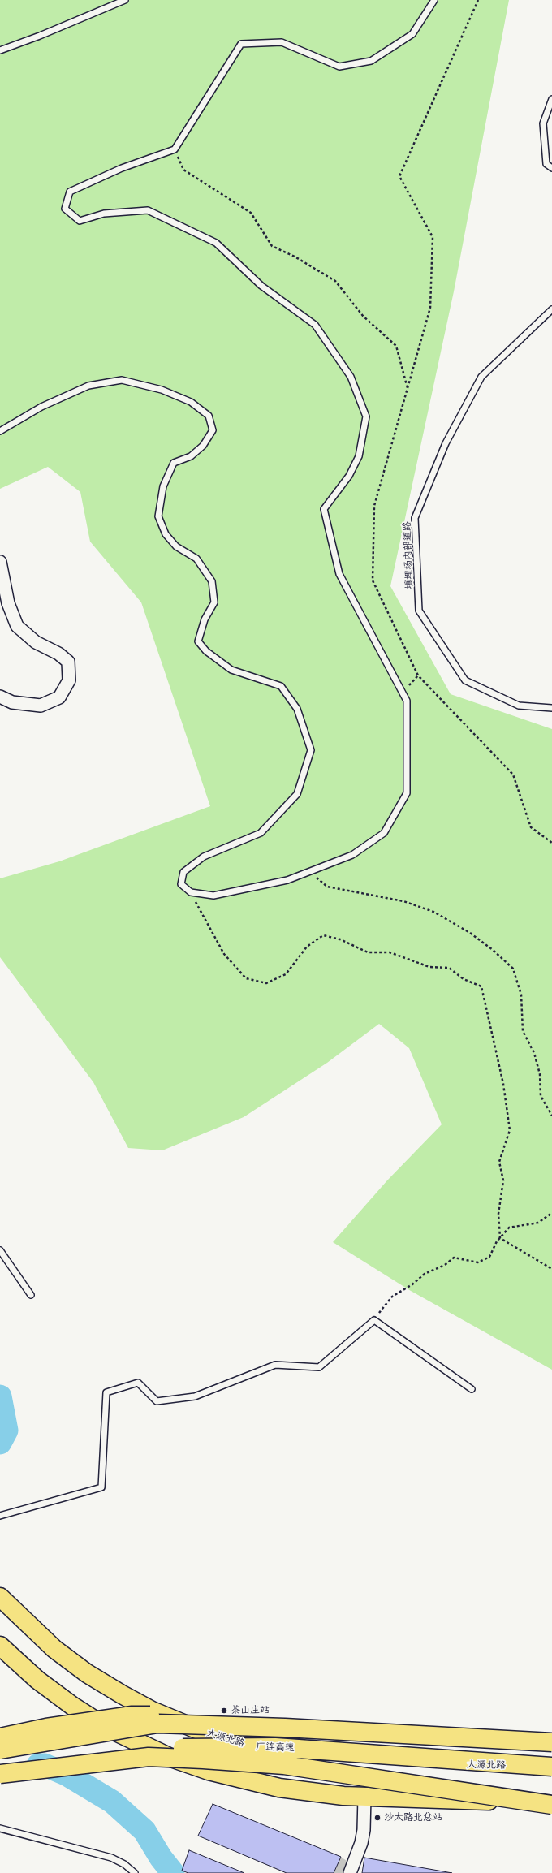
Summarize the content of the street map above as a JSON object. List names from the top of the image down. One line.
{"streets":{"main road":["大源北路","广连高速"],"lane":["填埋场内部道路"]},"crossings":[["大源北路","广连高速"]],"places":["茶山庄站","沙太路北总站"]}
